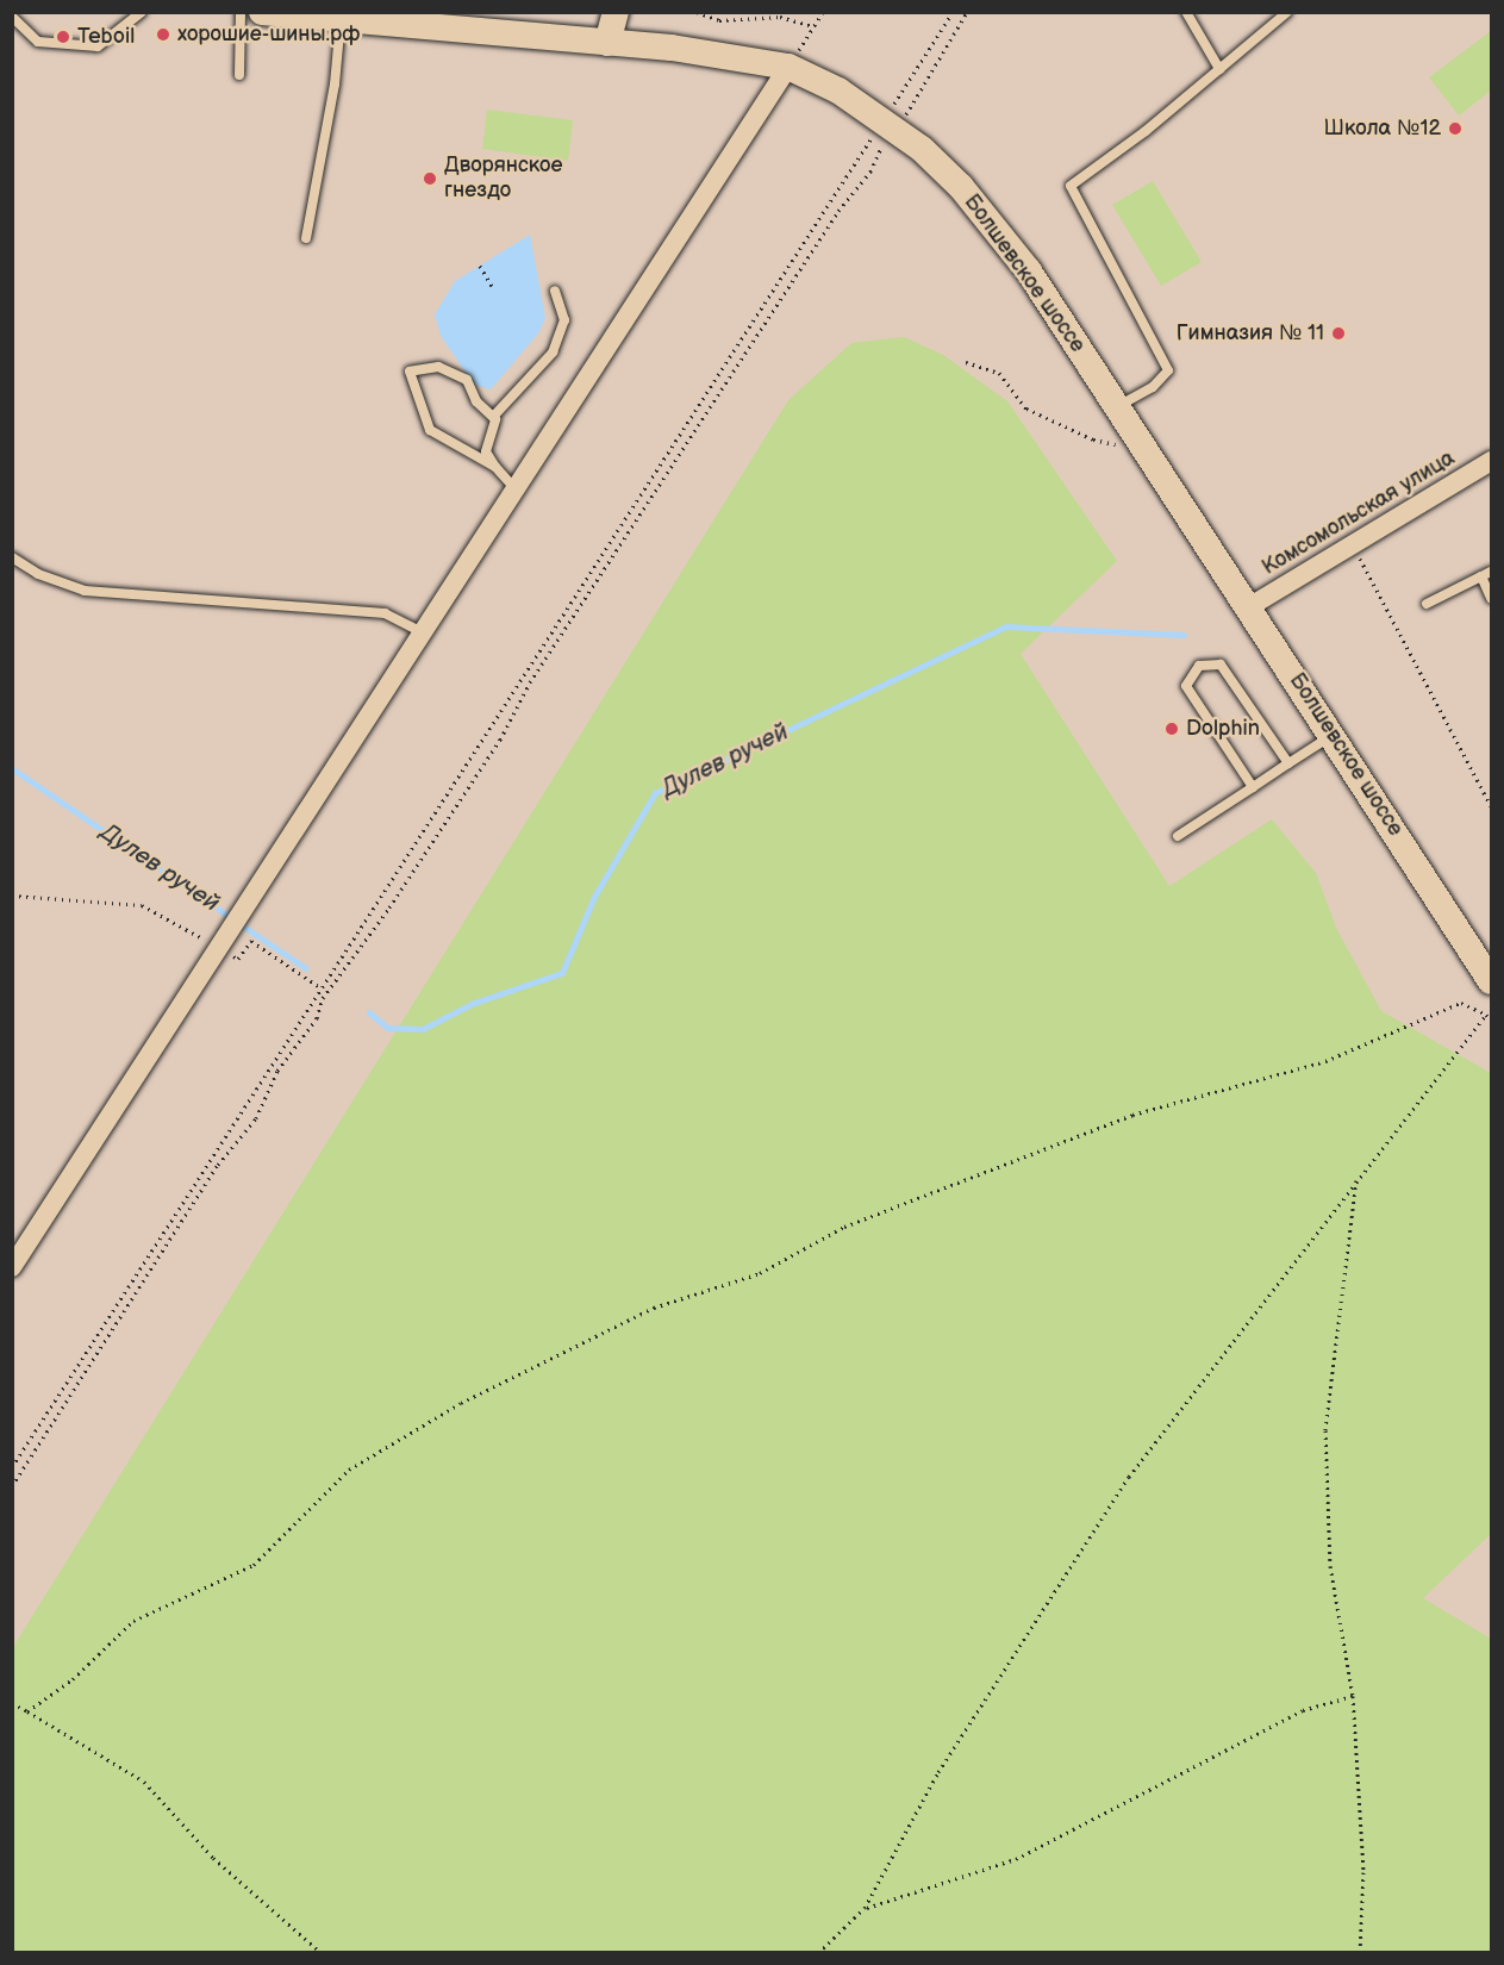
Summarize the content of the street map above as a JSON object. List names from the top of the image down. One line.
{"streets":{"main road":["Болшевское шоссе"],"street":["Комсомольская улица"]},"crossings":[["Болшевское шоссе","Комсомольская улица"]],"water":["Дулев ручей"],"places":["хорошие-шины.рф","Teboil","Школа №12","Дворянское гнездо","Гимназия № 11","Dolphin"]}
